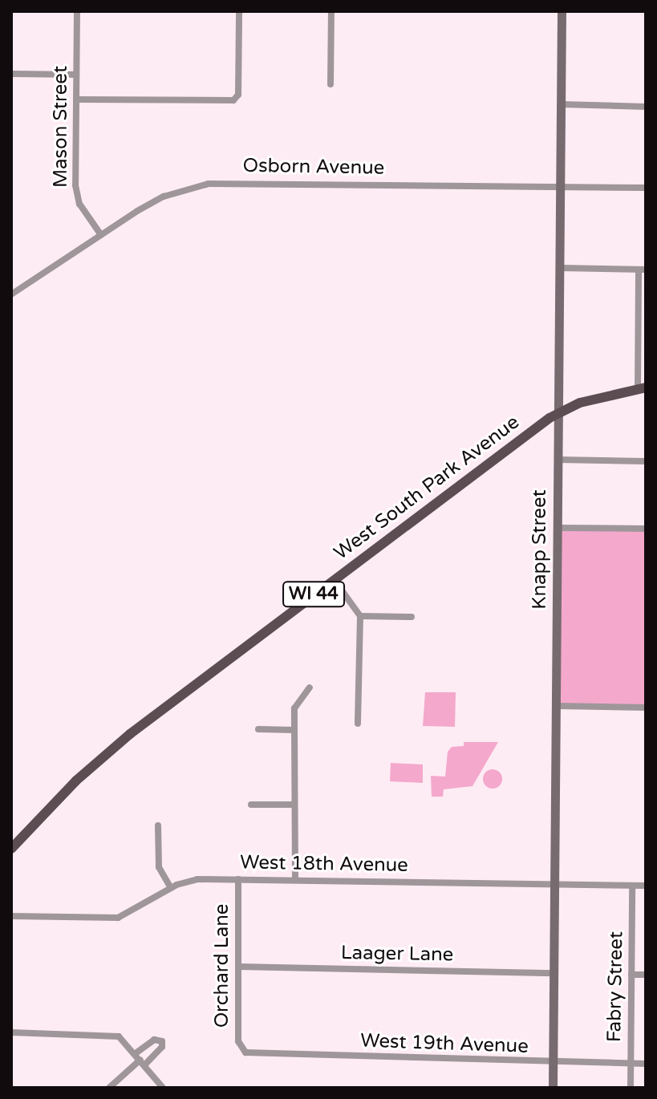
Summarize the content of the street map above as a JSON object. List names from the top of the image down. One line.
{"streets":{"main road":["West South Park Avenue","WI 44"],"street":["Mason Street","Osborn Avenue","Knapp Street","West 18th Avenue","Laager Lane","Orchard Lane","Fabry Street","West 19th Avenue"]},"crossings":[["Mason Street","Osborn Avenue"],["Osborn Avenue","Knapp Street"],["West South Park Avenue","Knapp Street"],["Knapp Street","West 18th Avenue"],["Knapp Street","Laager Lane"],["Knapp Street","West 19th Avenue"],["West 18th Avenue","Orchard Lane"],["West 18th Avenue","Fabry Street"],["Laager Lane","Orchard Lane"],["Orchard Lane","West 19th Avenue"],["Fabry Street","West 19th Avenue"]]}
